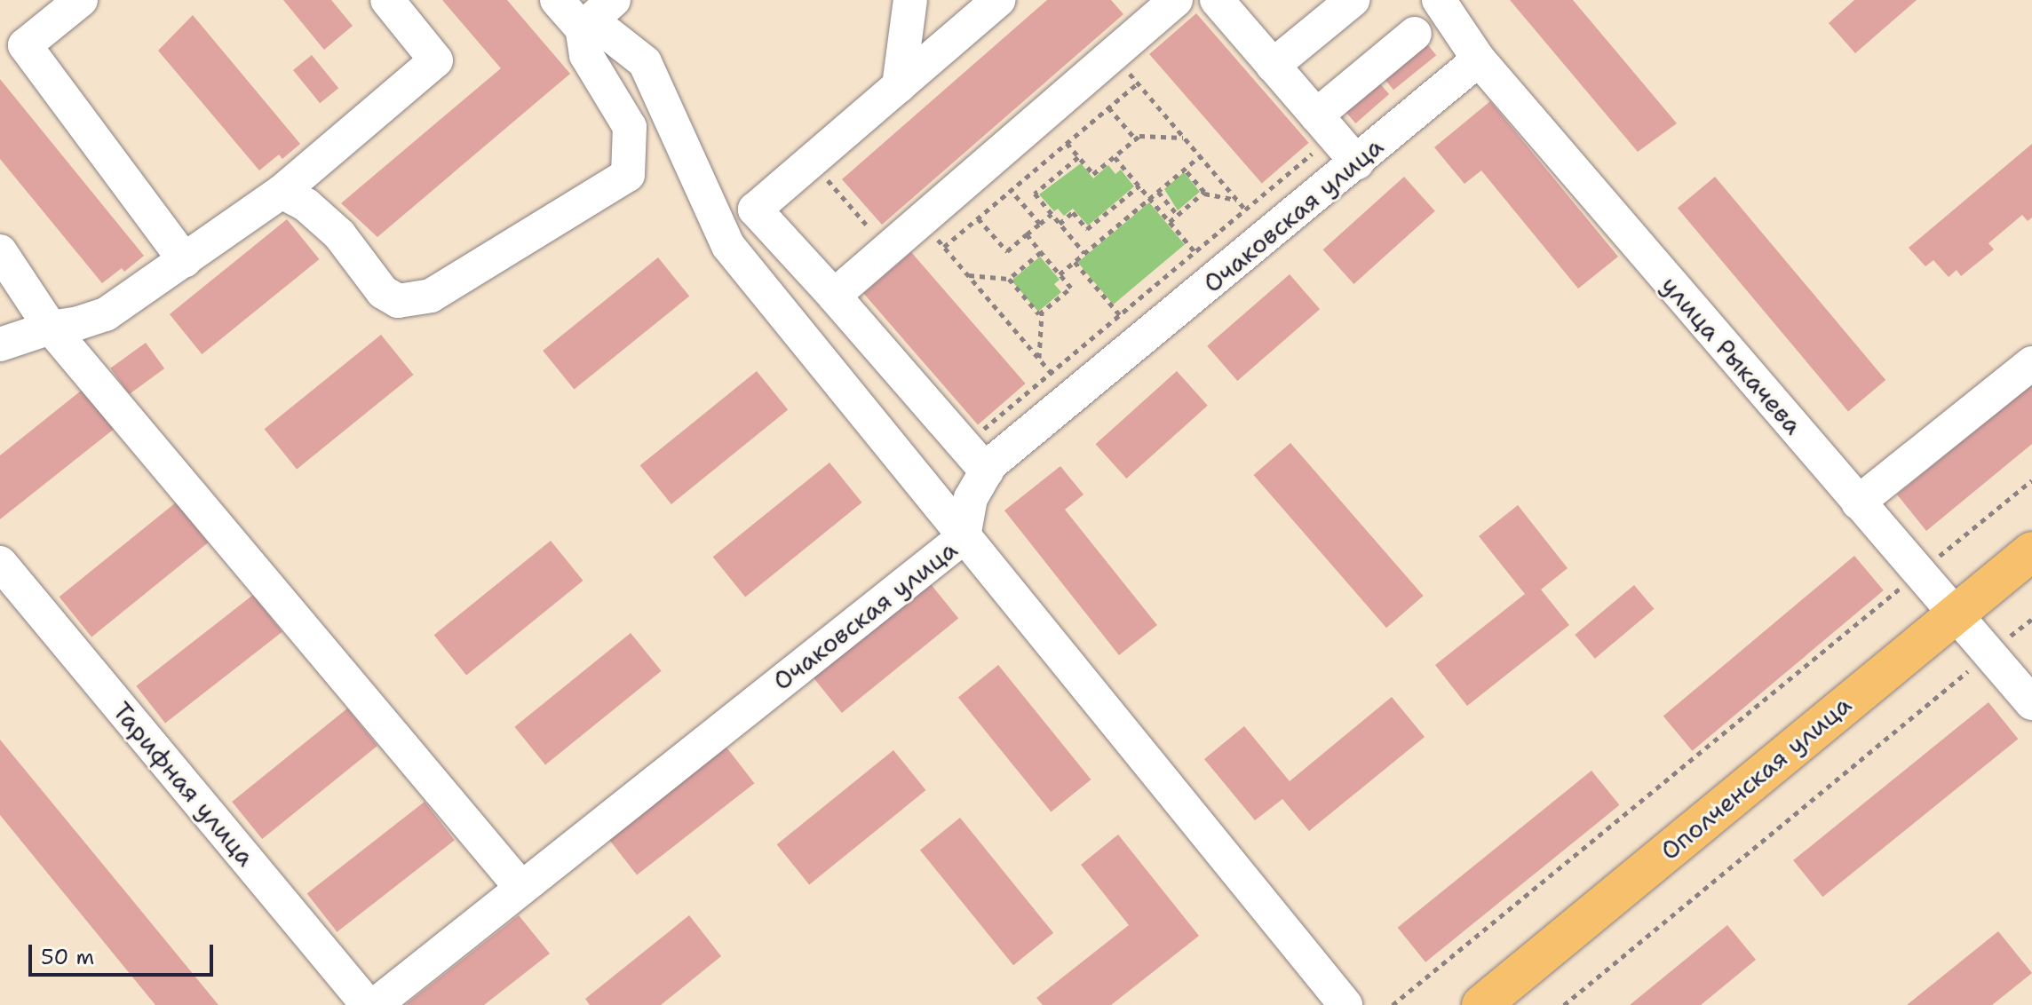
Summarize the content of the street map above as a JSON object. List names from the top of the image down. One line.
{"streets":{"highway":["Ополченская улица"],"street":["Очаковская улица","улица Рыкачева","Тарифная улица"]},"crossings":[["Очаковская улица","улица Рыкачева"],["улица Рыкачева","Ополченская улица"]],"scale_bar":"50 m"}
